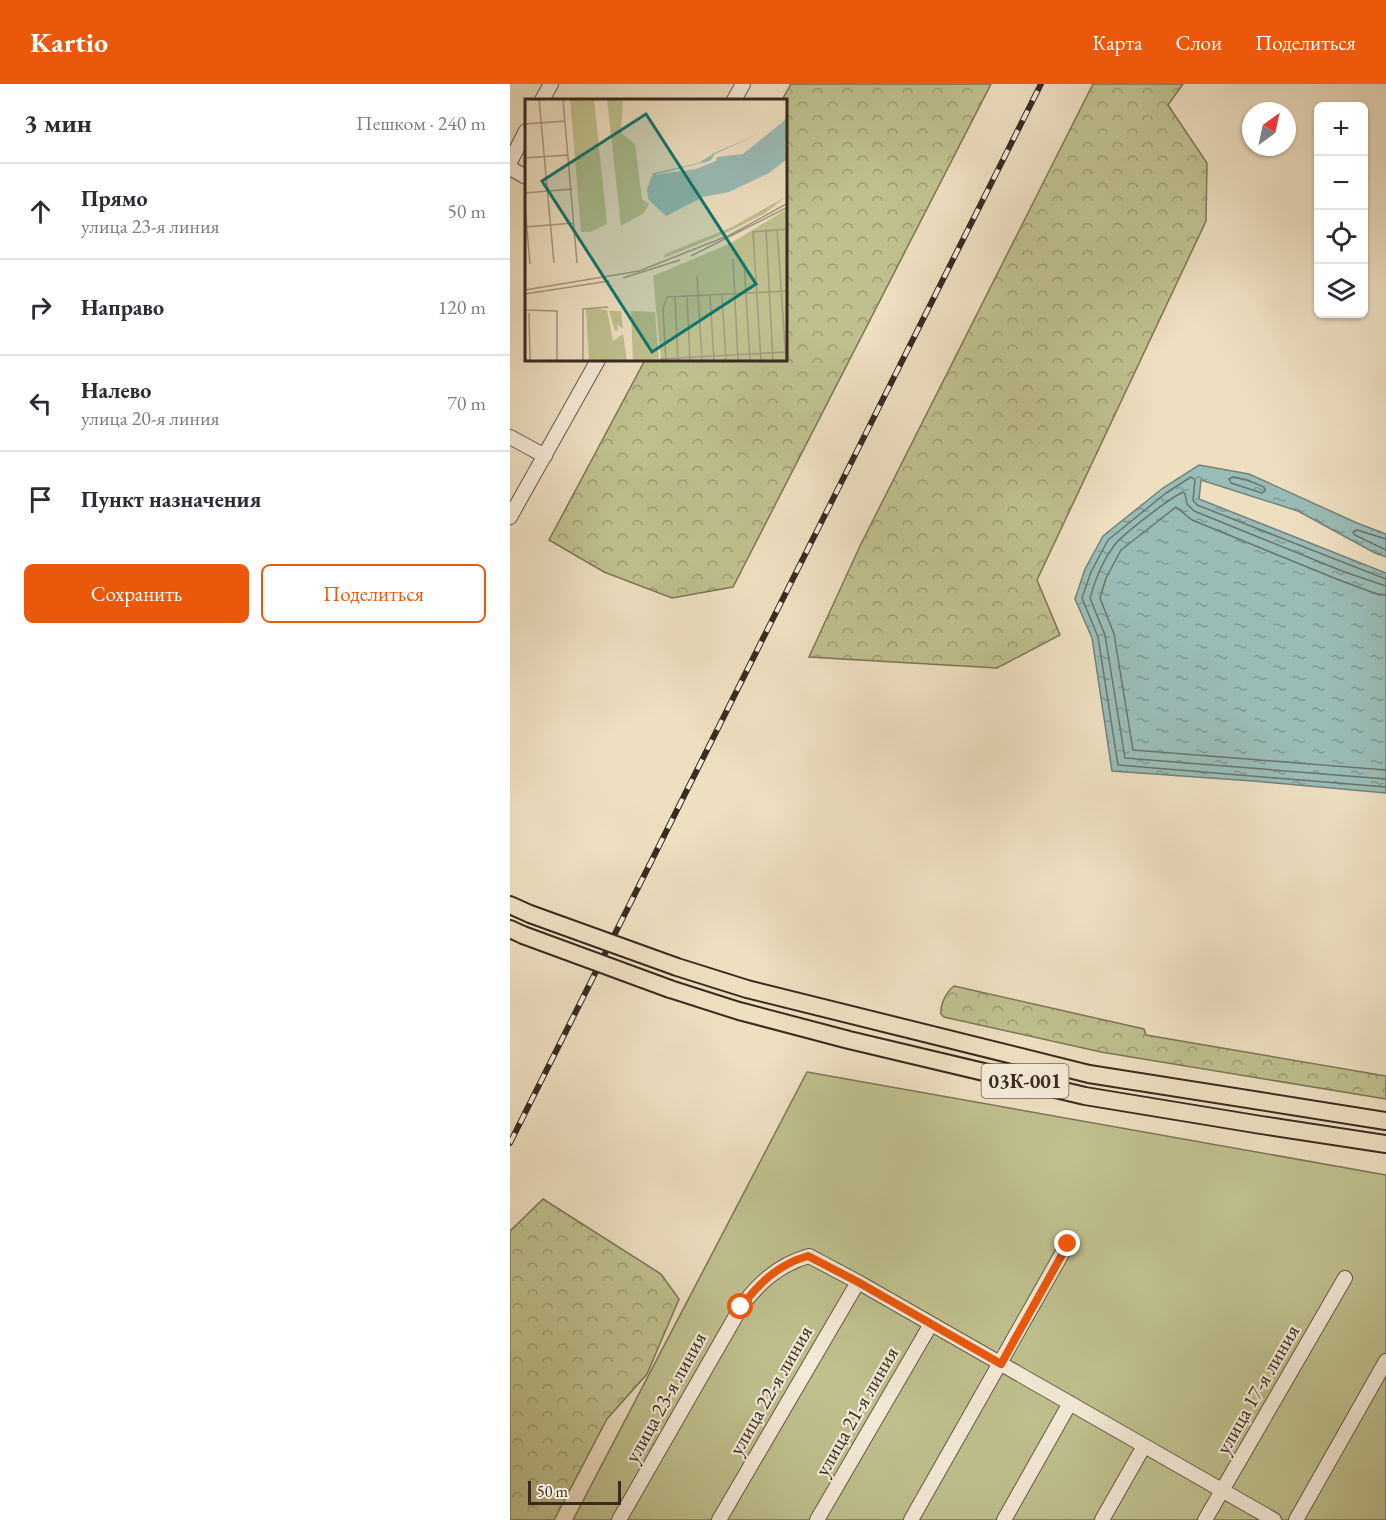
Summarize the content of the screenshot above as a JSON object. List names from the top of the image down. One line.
{"streets":{"main road":["03К-001"],"street":["улица 17-я линия","улица 22-я линия","улица 23-я линия","улица 21-я линия"]},"crossings":[["улица 22-я линия","улица 23-я линия"]],"scale_bar":"50 m","north":"top right","page":{"header":"Kartio","nav":["Карта","Слои","Поделиться"],"heading":["3 мин","Пешком · 240 m"],"map_buttons":["+","−"],"list":[["Прямо","улица 23-я линия","50 m"],["Направо","120 m"],["Налево","улица 20-я линия","70 m"],"Пункт назначения"],"buttons":["Сохранить","Поделиться"],"scale":"50 m"}}
